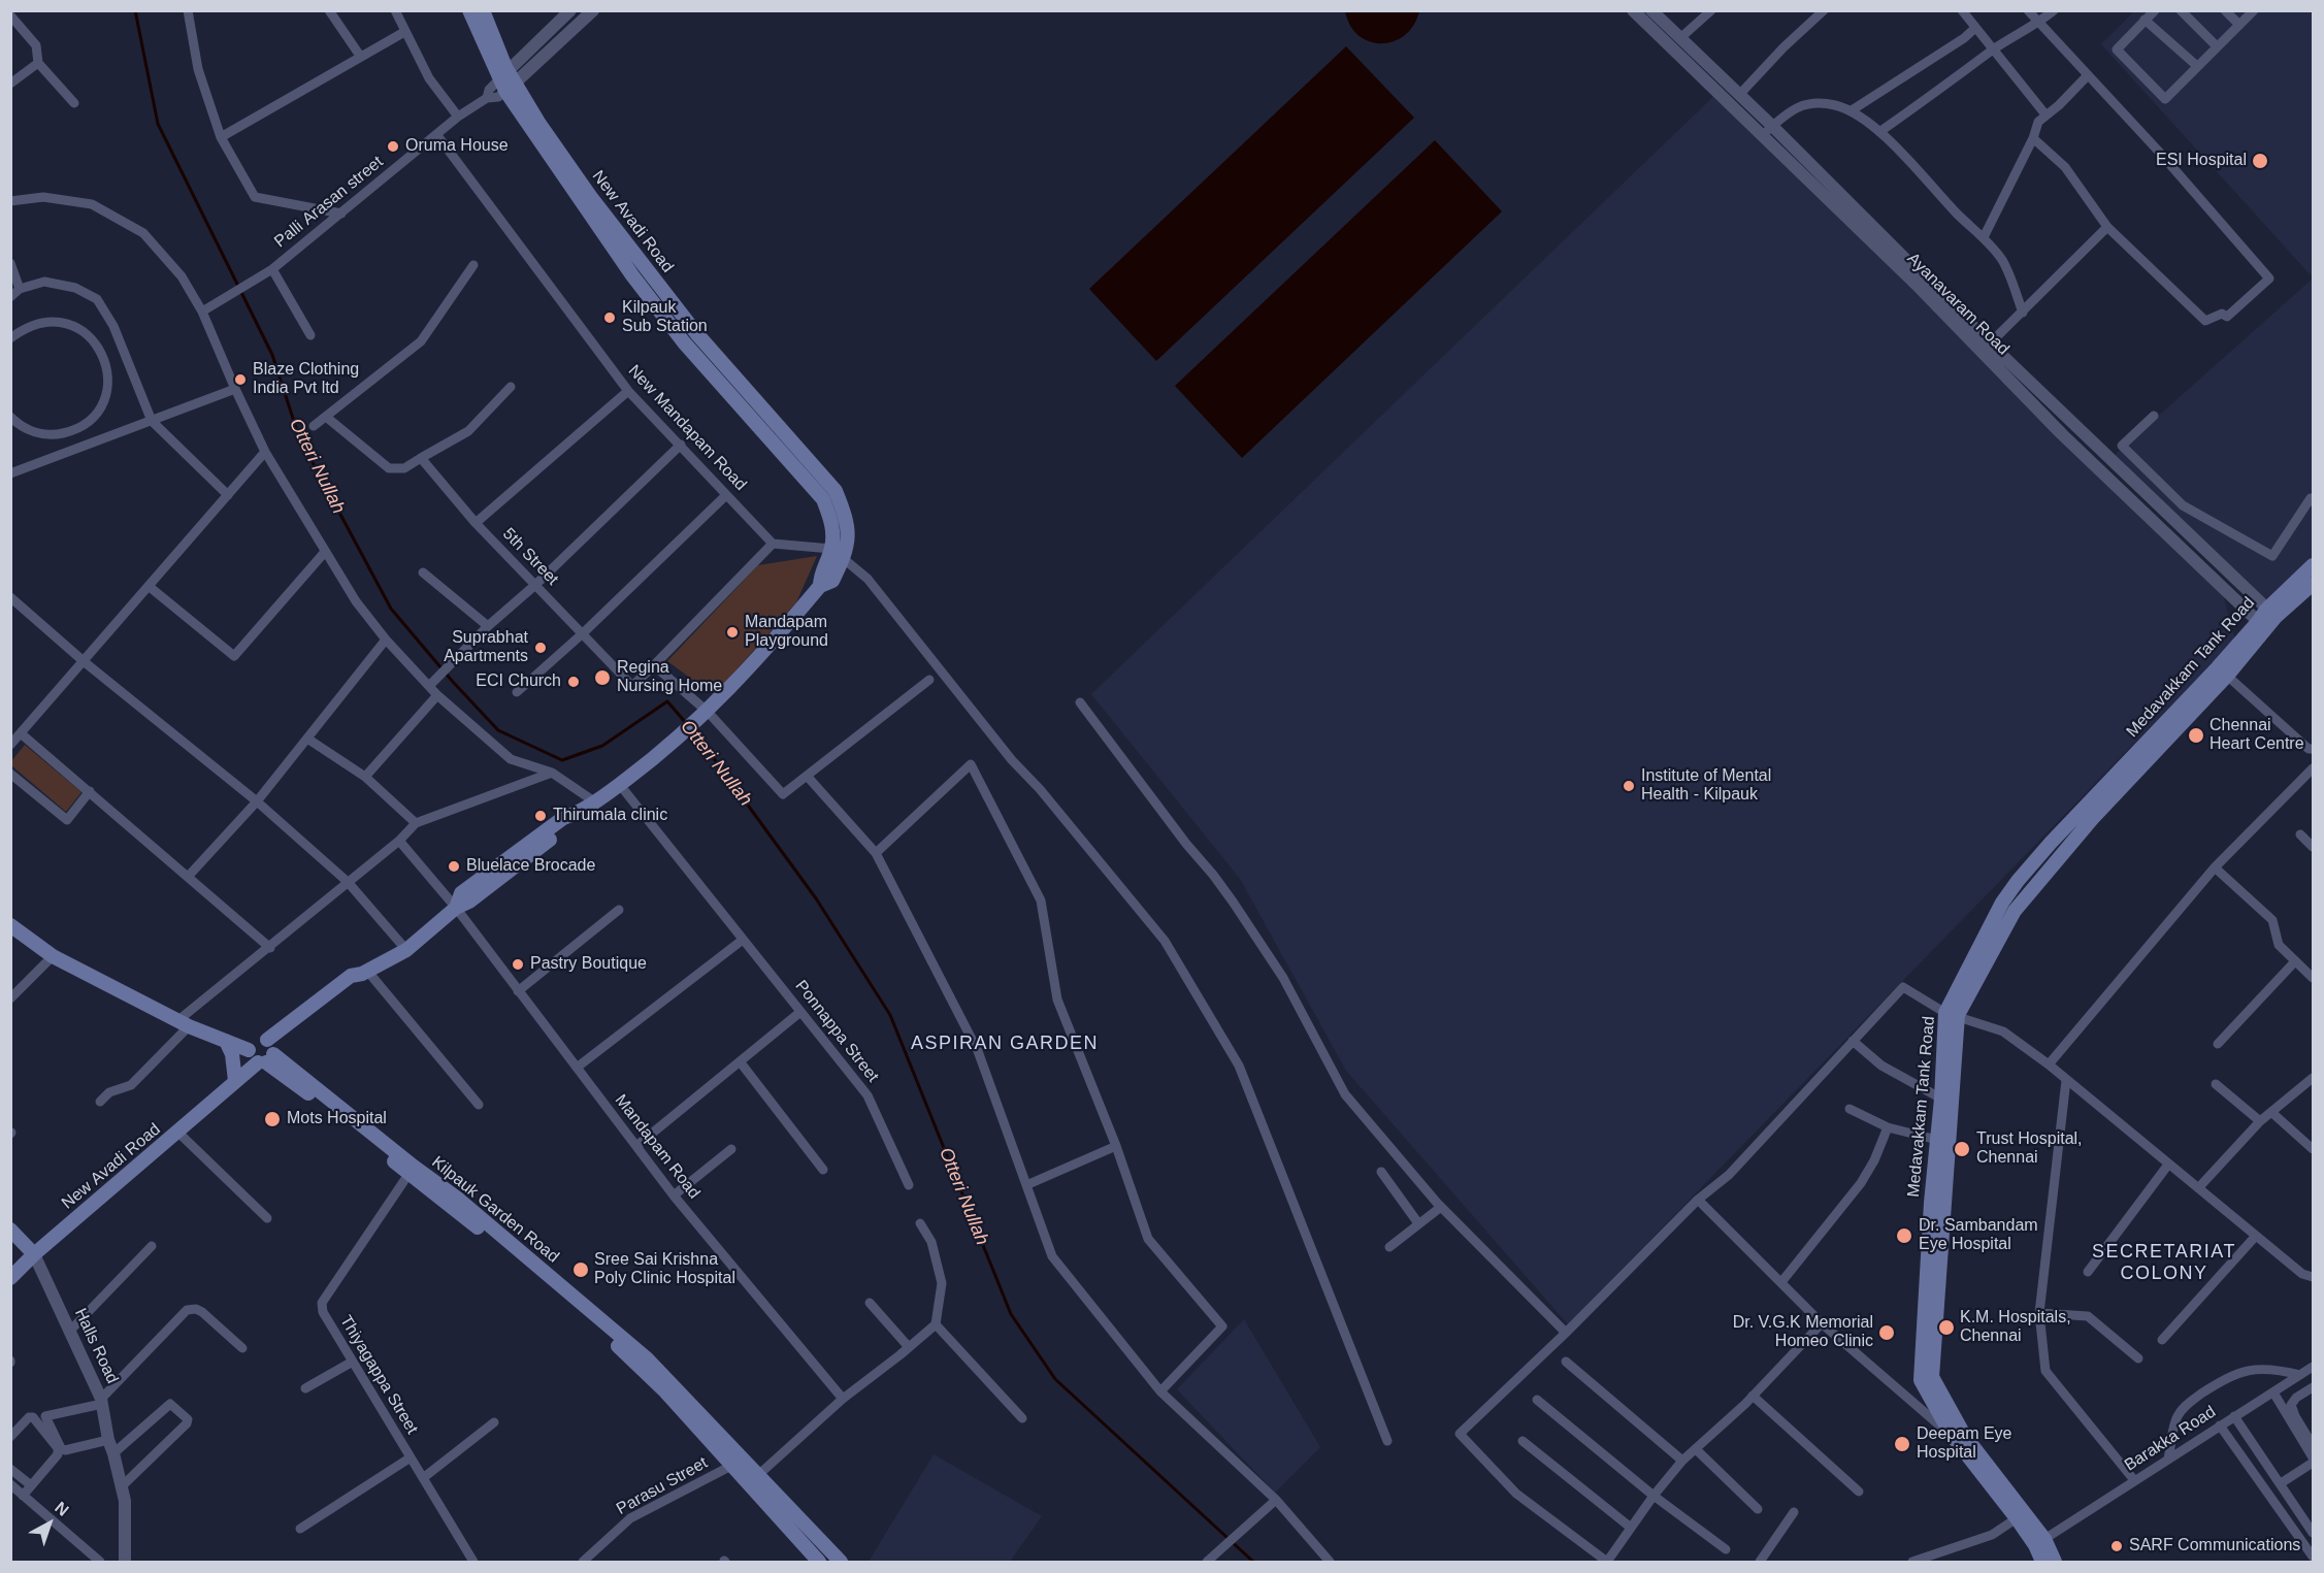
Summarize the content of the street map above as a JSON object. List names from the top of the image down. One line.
{"streets":{"main road":["New Avadi Road","Medavakkam Tank Road","Kilpauk Garden Road","Halls Road"],"street":["Palli Arasan street","Ayanavaram Road","New Mandapam Road","5th Street","Ponnappa Street","Mandapam Road","Thiyagappa Street","Barakka Road","Parasu Street"]},"crossings":[["Palli Arasan street","New Avadi Road"],["Palli Arasan street","New Mandapam Road"],["New Avadi Road","Ponnappa Street"],["New Avadi Road","Mandapam Road"],["New Avadi Road","Kilpauk Garden Road"],["New Avadi Road","Halls Road"],["Ayanavaram Road","Medavakkam Tank Road"],["Medavakkam Tank Road","Barakka Road"],["Kilpauk Garden Road","Thiyagappa Street"],["Kilpauk Garden Road","Parasu Street"]],"districts":["ASPIRAN GARDEN","SECRETARIAT COLONY"],"water":["Otteri Nullah"],"places":["Oruma House","ESI Hospital","Kilpauk Sub Station","Blaze Clothing India Pvt ltd","Mandapam Playground","Suprabhat Apartments","Regina Nursing Home","ECI Church","Chennai Heart Centre","Institute of Mental Health - Kilpauk","Thirumala clinic","Bluelace Brocade","Pastry Boutique","Mots Hospital","Trust Hospital, Chennai","Dr. Sambandam Eye Hospital","Sree Sai Krishna Poly Clinic Hospital","K.M. Hospitals, Chennai","Dr. V.G.K Memorial Homeo Clinic","Deepam Eye Hospital","SARF Communications"],"north":"top right"}
